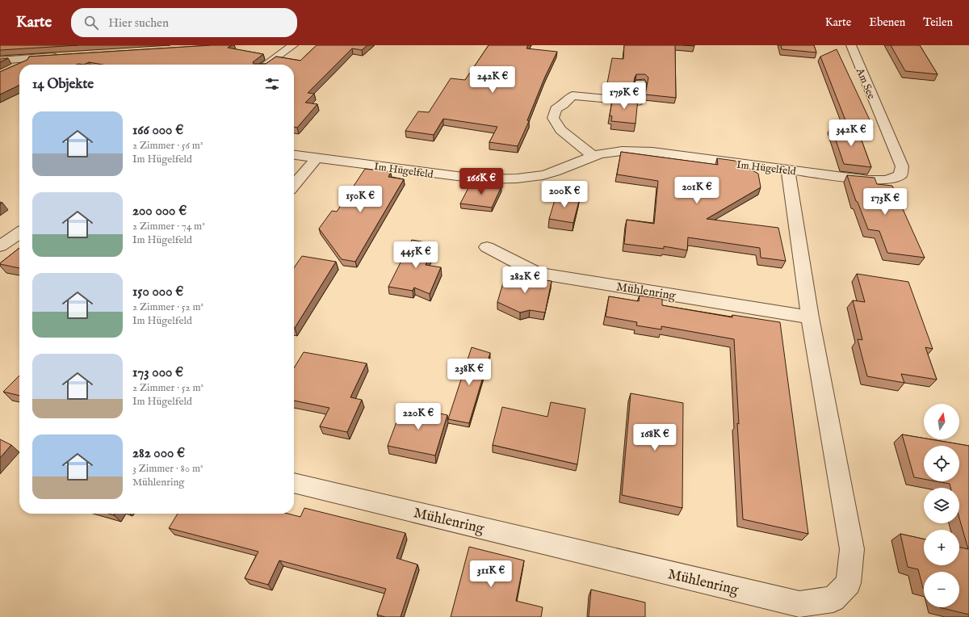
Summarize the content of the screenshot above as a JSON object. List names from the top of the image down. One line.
{"streets":{"street":["Am See","Im Hügelfeld","Mühlenring"]},"crossings":[["Am See","Im Hügelfeld"],["Im Hügelfeld","Mühlenring"]],"north":"top","page":{"header":"Karte","search":"Hier suchen","nav":["Karte","Ebenen","Teilen"],"heading":"14 Objekte","price":["242K €","179K €","342K €","166K €","201K €","200K €","150K €","173K €","445K €","282K €","238K €","220K €","168K €","311K €"],"list":[{"name":"166 000 €","note":"2 Zimmer · 56 m² · Im Hügelfeld"},{"name":"200 000 €","note":"2 Zimmer · 74 m² · Im Hügelfeld"},{"name":"150 000 €","note":"2 Zimmer · 52 m² · Im Hügelfeld"},{"name":"173 000 €","note":"2 Zimmer · 52 m² · Im Hügelfeld"},{"name":"282 000 €","note":"3 Zimmer · 80 m² · Mühlenring"}],"map_buttons":["+","−"]}}
